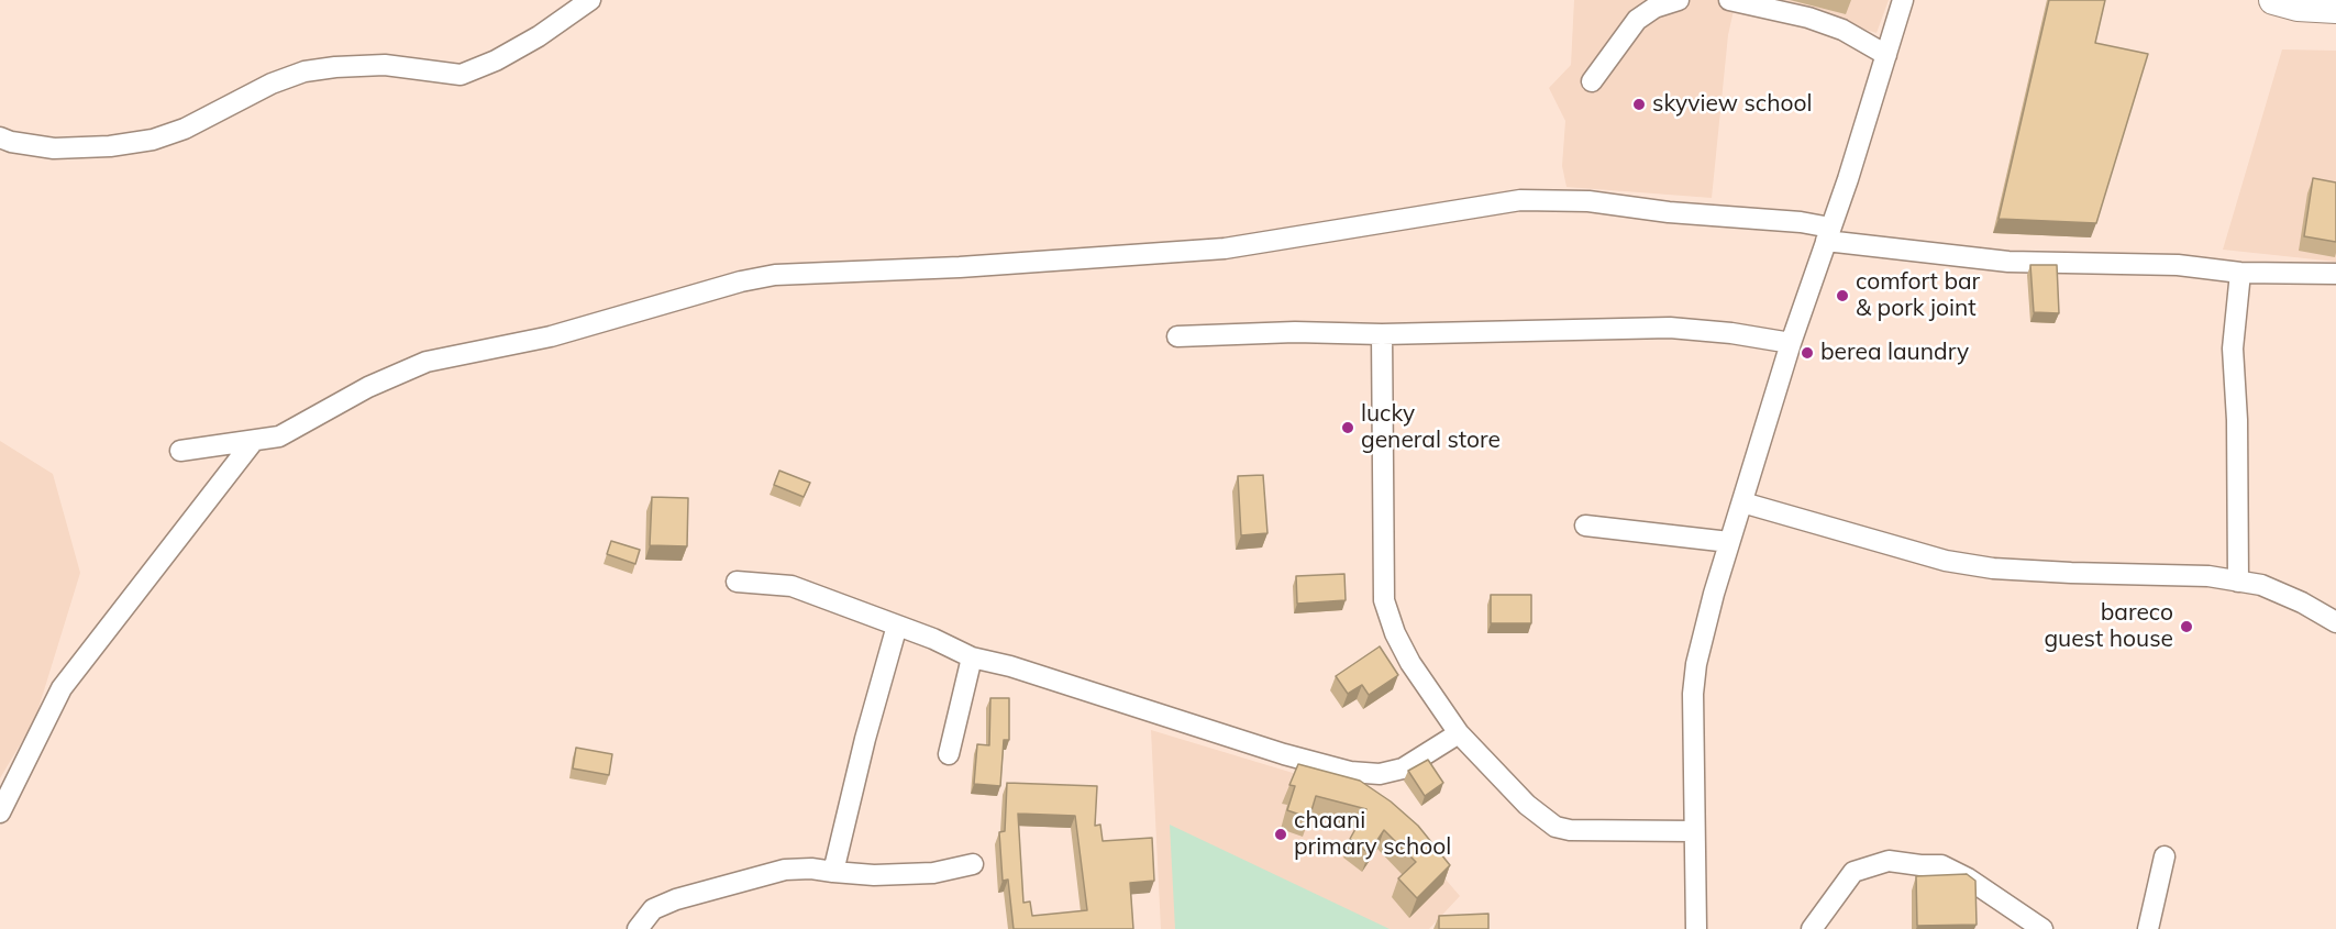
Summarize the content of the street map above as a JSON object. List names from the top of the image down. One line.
{"places":["skyview school","comfort bar & pork joint","berea laundry","lucky general store","bareco guest house","chaani primary school"]}
